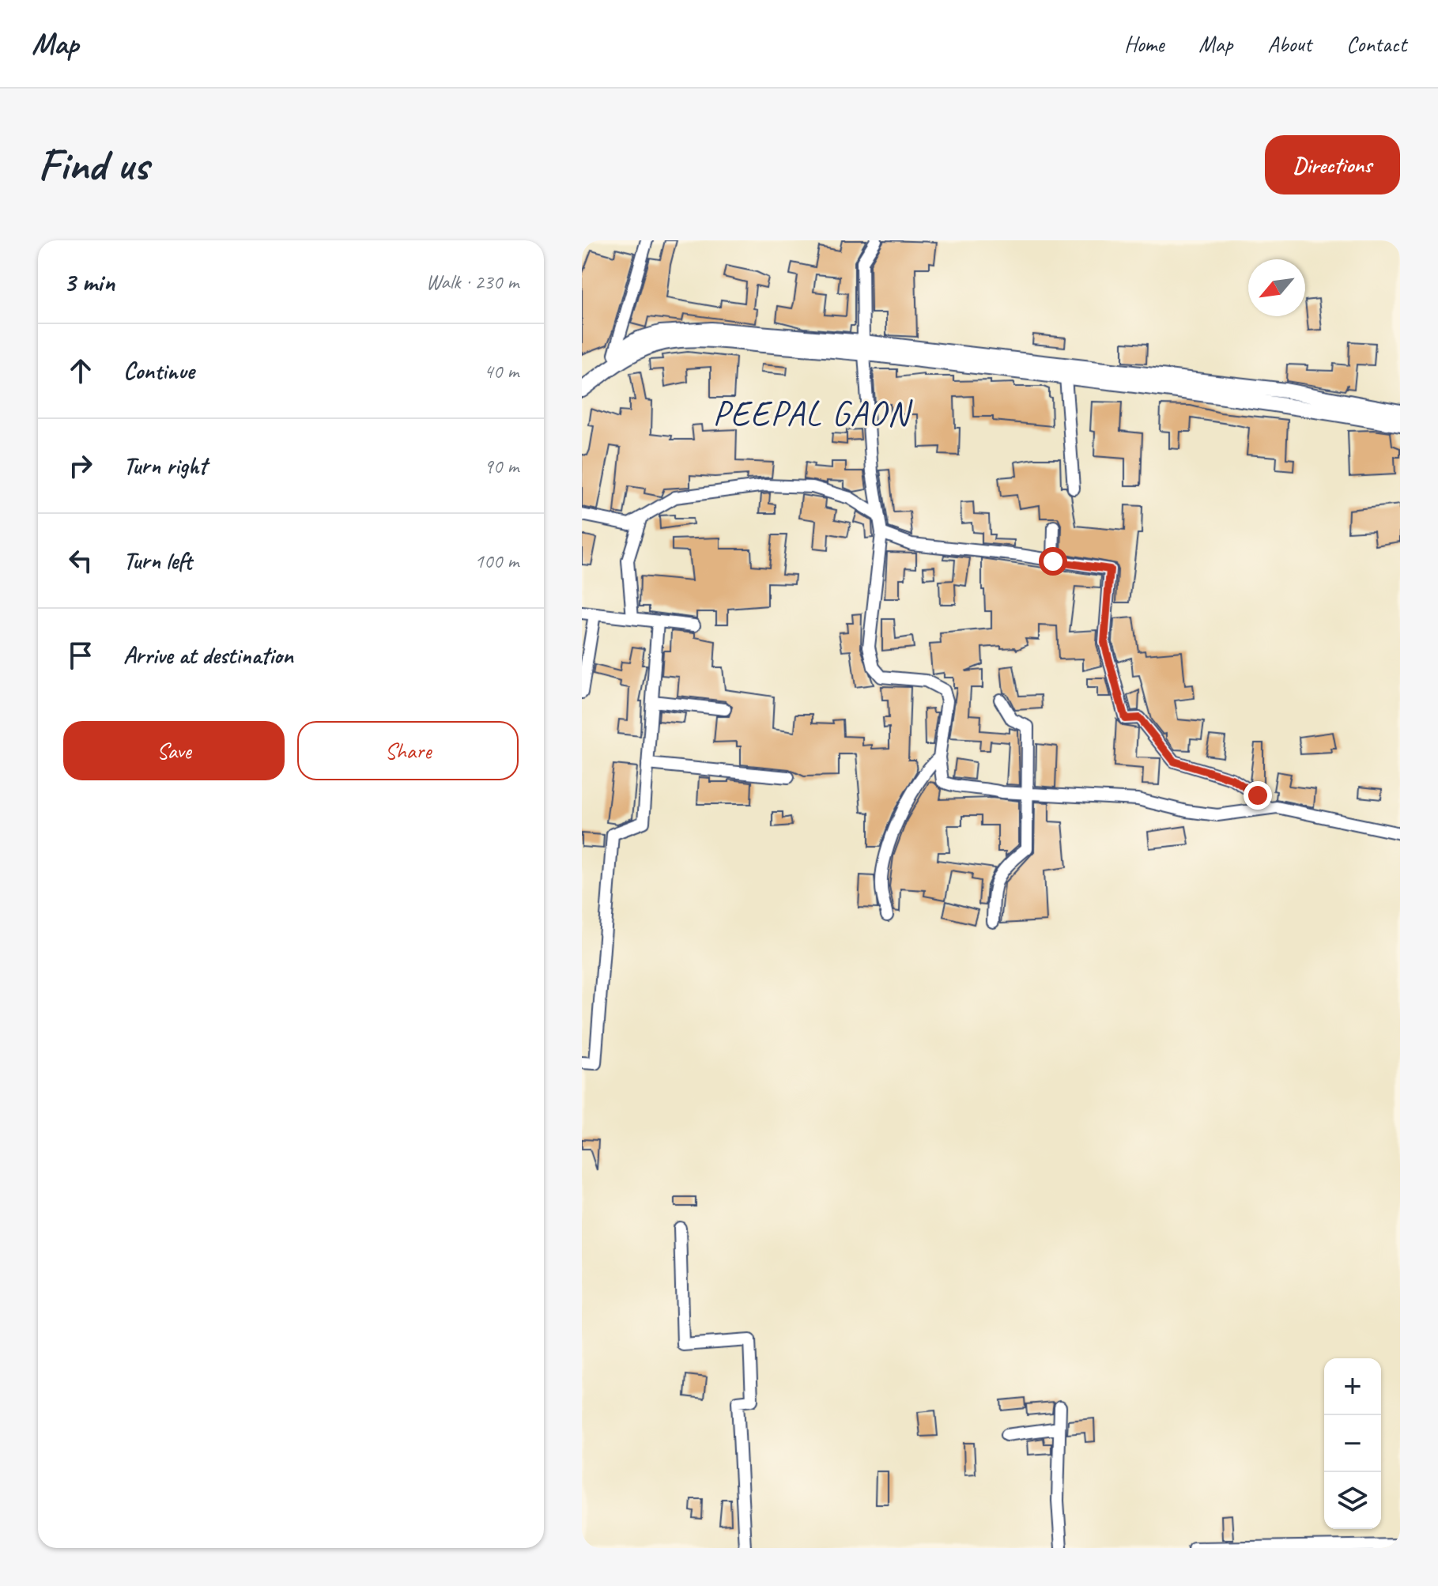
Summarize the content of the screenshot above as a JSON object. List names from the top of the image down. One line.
{"districts":["PEEPAL GAON"],"north":"bottom left","page":{"header":"Map","nav":["Home","Map","About","Contact"],"buttons":["Directions",["Save","Share"]],"title":"Find us","heading":["3 min","Walk · 230 m"],"list":[["Continue","40 m"],["Turn right","90 m"],["Turn left","100 m"],"Arrive at destination"],"map_buttons":["+","−"]}}
